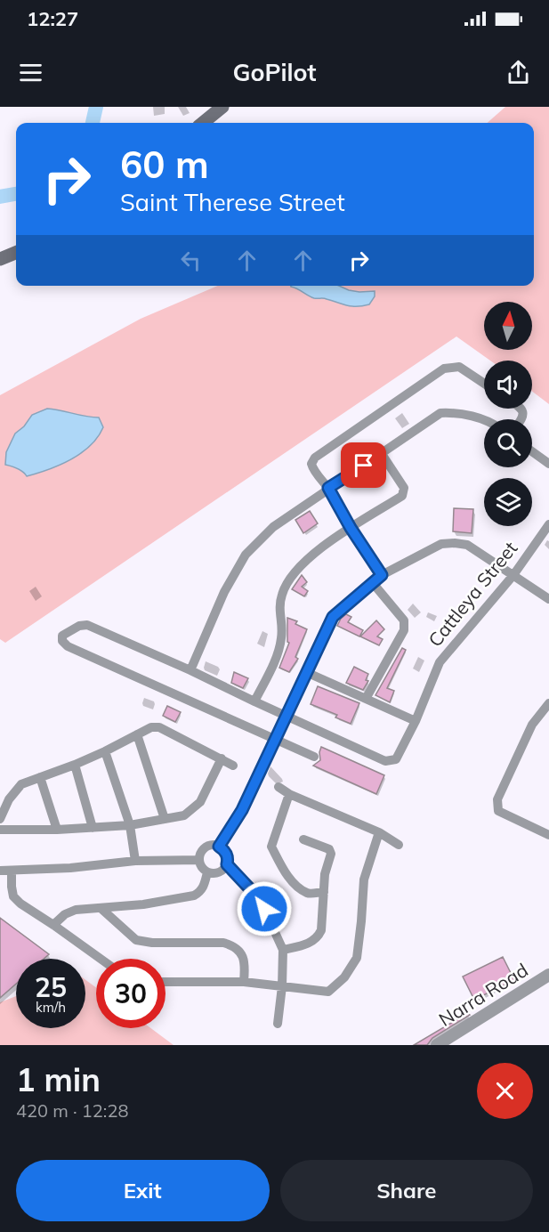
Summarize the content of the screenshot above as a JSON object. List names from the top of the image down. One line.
{"streets":{"street":["Cattleya Street","Narra Road"]},"north":"top","page":{"status":"12:27","header":"GoPilot","turn":["60 m","Saint Therese Street"],"speed":"25 km/h","limit":"30","heading":["1 min","420 m · 12:28"],"buttons":["Exit","Share"]}}
